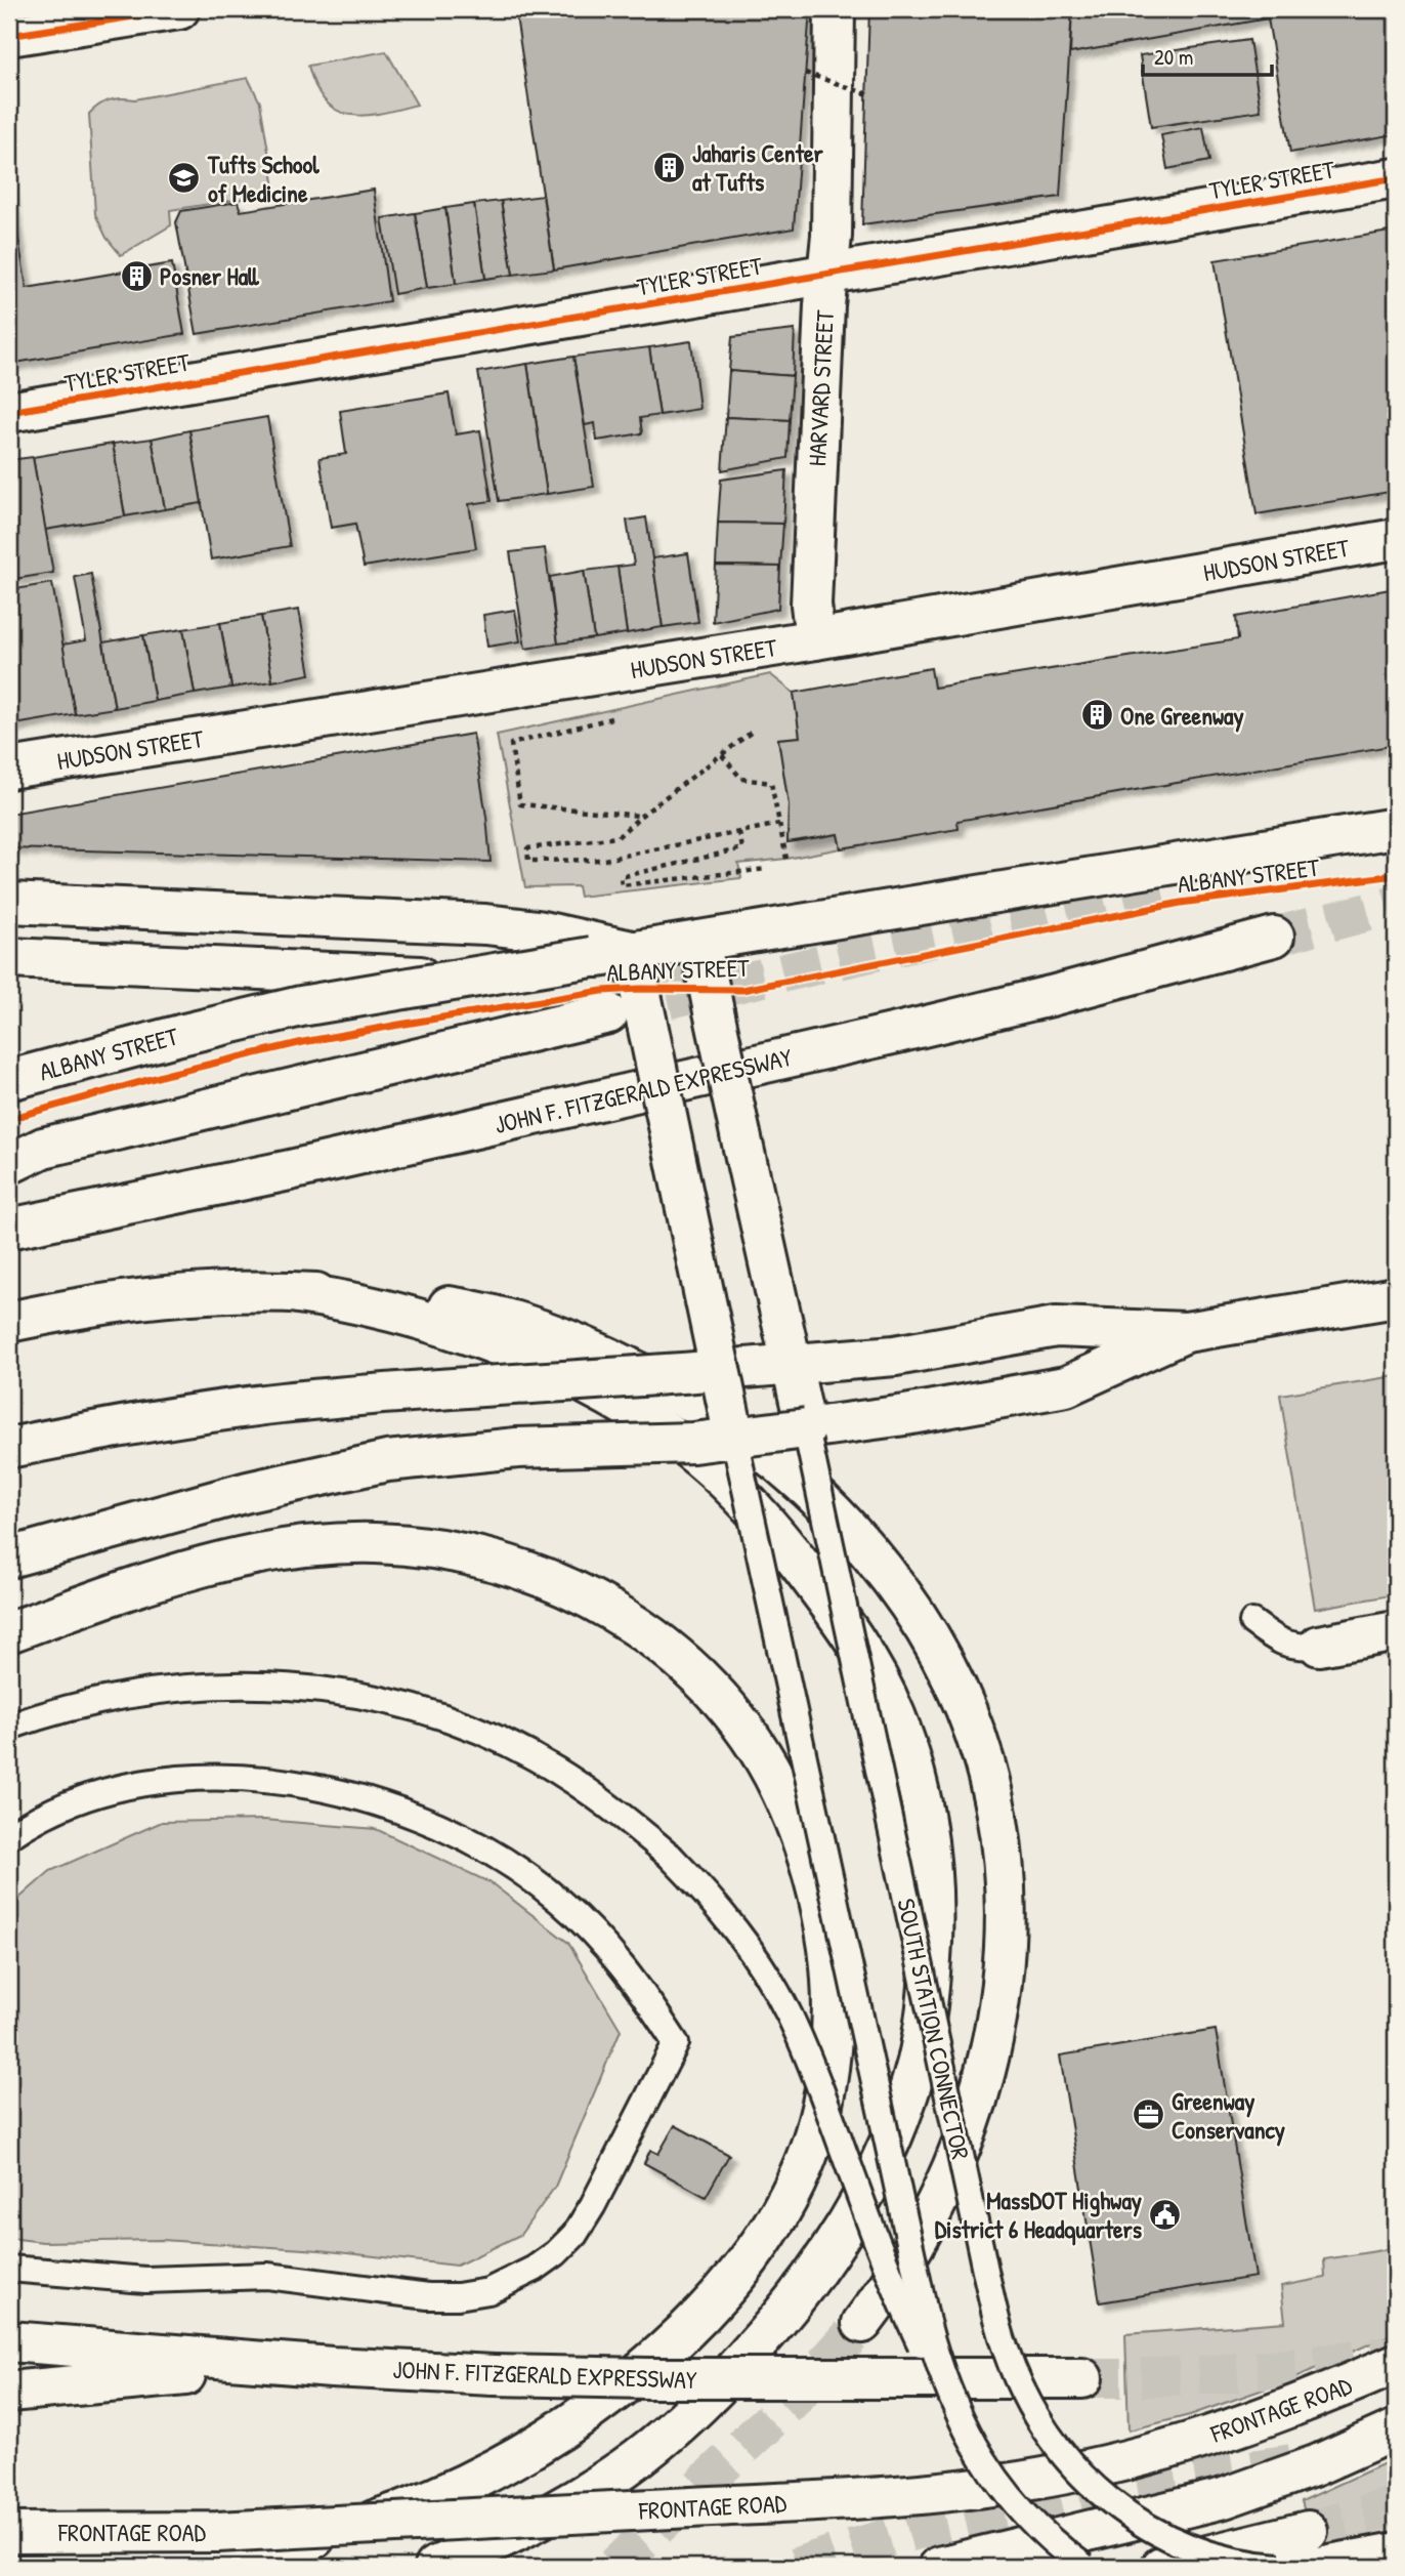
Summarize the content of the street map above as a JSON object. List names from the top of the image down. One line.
{"streets":{"main road":["TYLER STREET","HARVARD STREET","HUDSON STREET","ALBANY STREET","JOHN F. FITZGERALD EXPRESSWAY","FRONTAGE ROAD"],"lane":["SOUTH STATION CONNECTOR"]},"crossings":[["TYLER STREET","HARVARD STREET"],["HARVARD STREET","HUDSON STREET"]],"places":{"building":["Jaharis Center at Tufts","Posner Hall","One Greenway"],"school or university":["Tufts School of Medicine"],"office":["Greenway Conservancy"],"public building":["MassDOT Highway District 6 Headquarters"]},"scale_bar":"20 m"}
